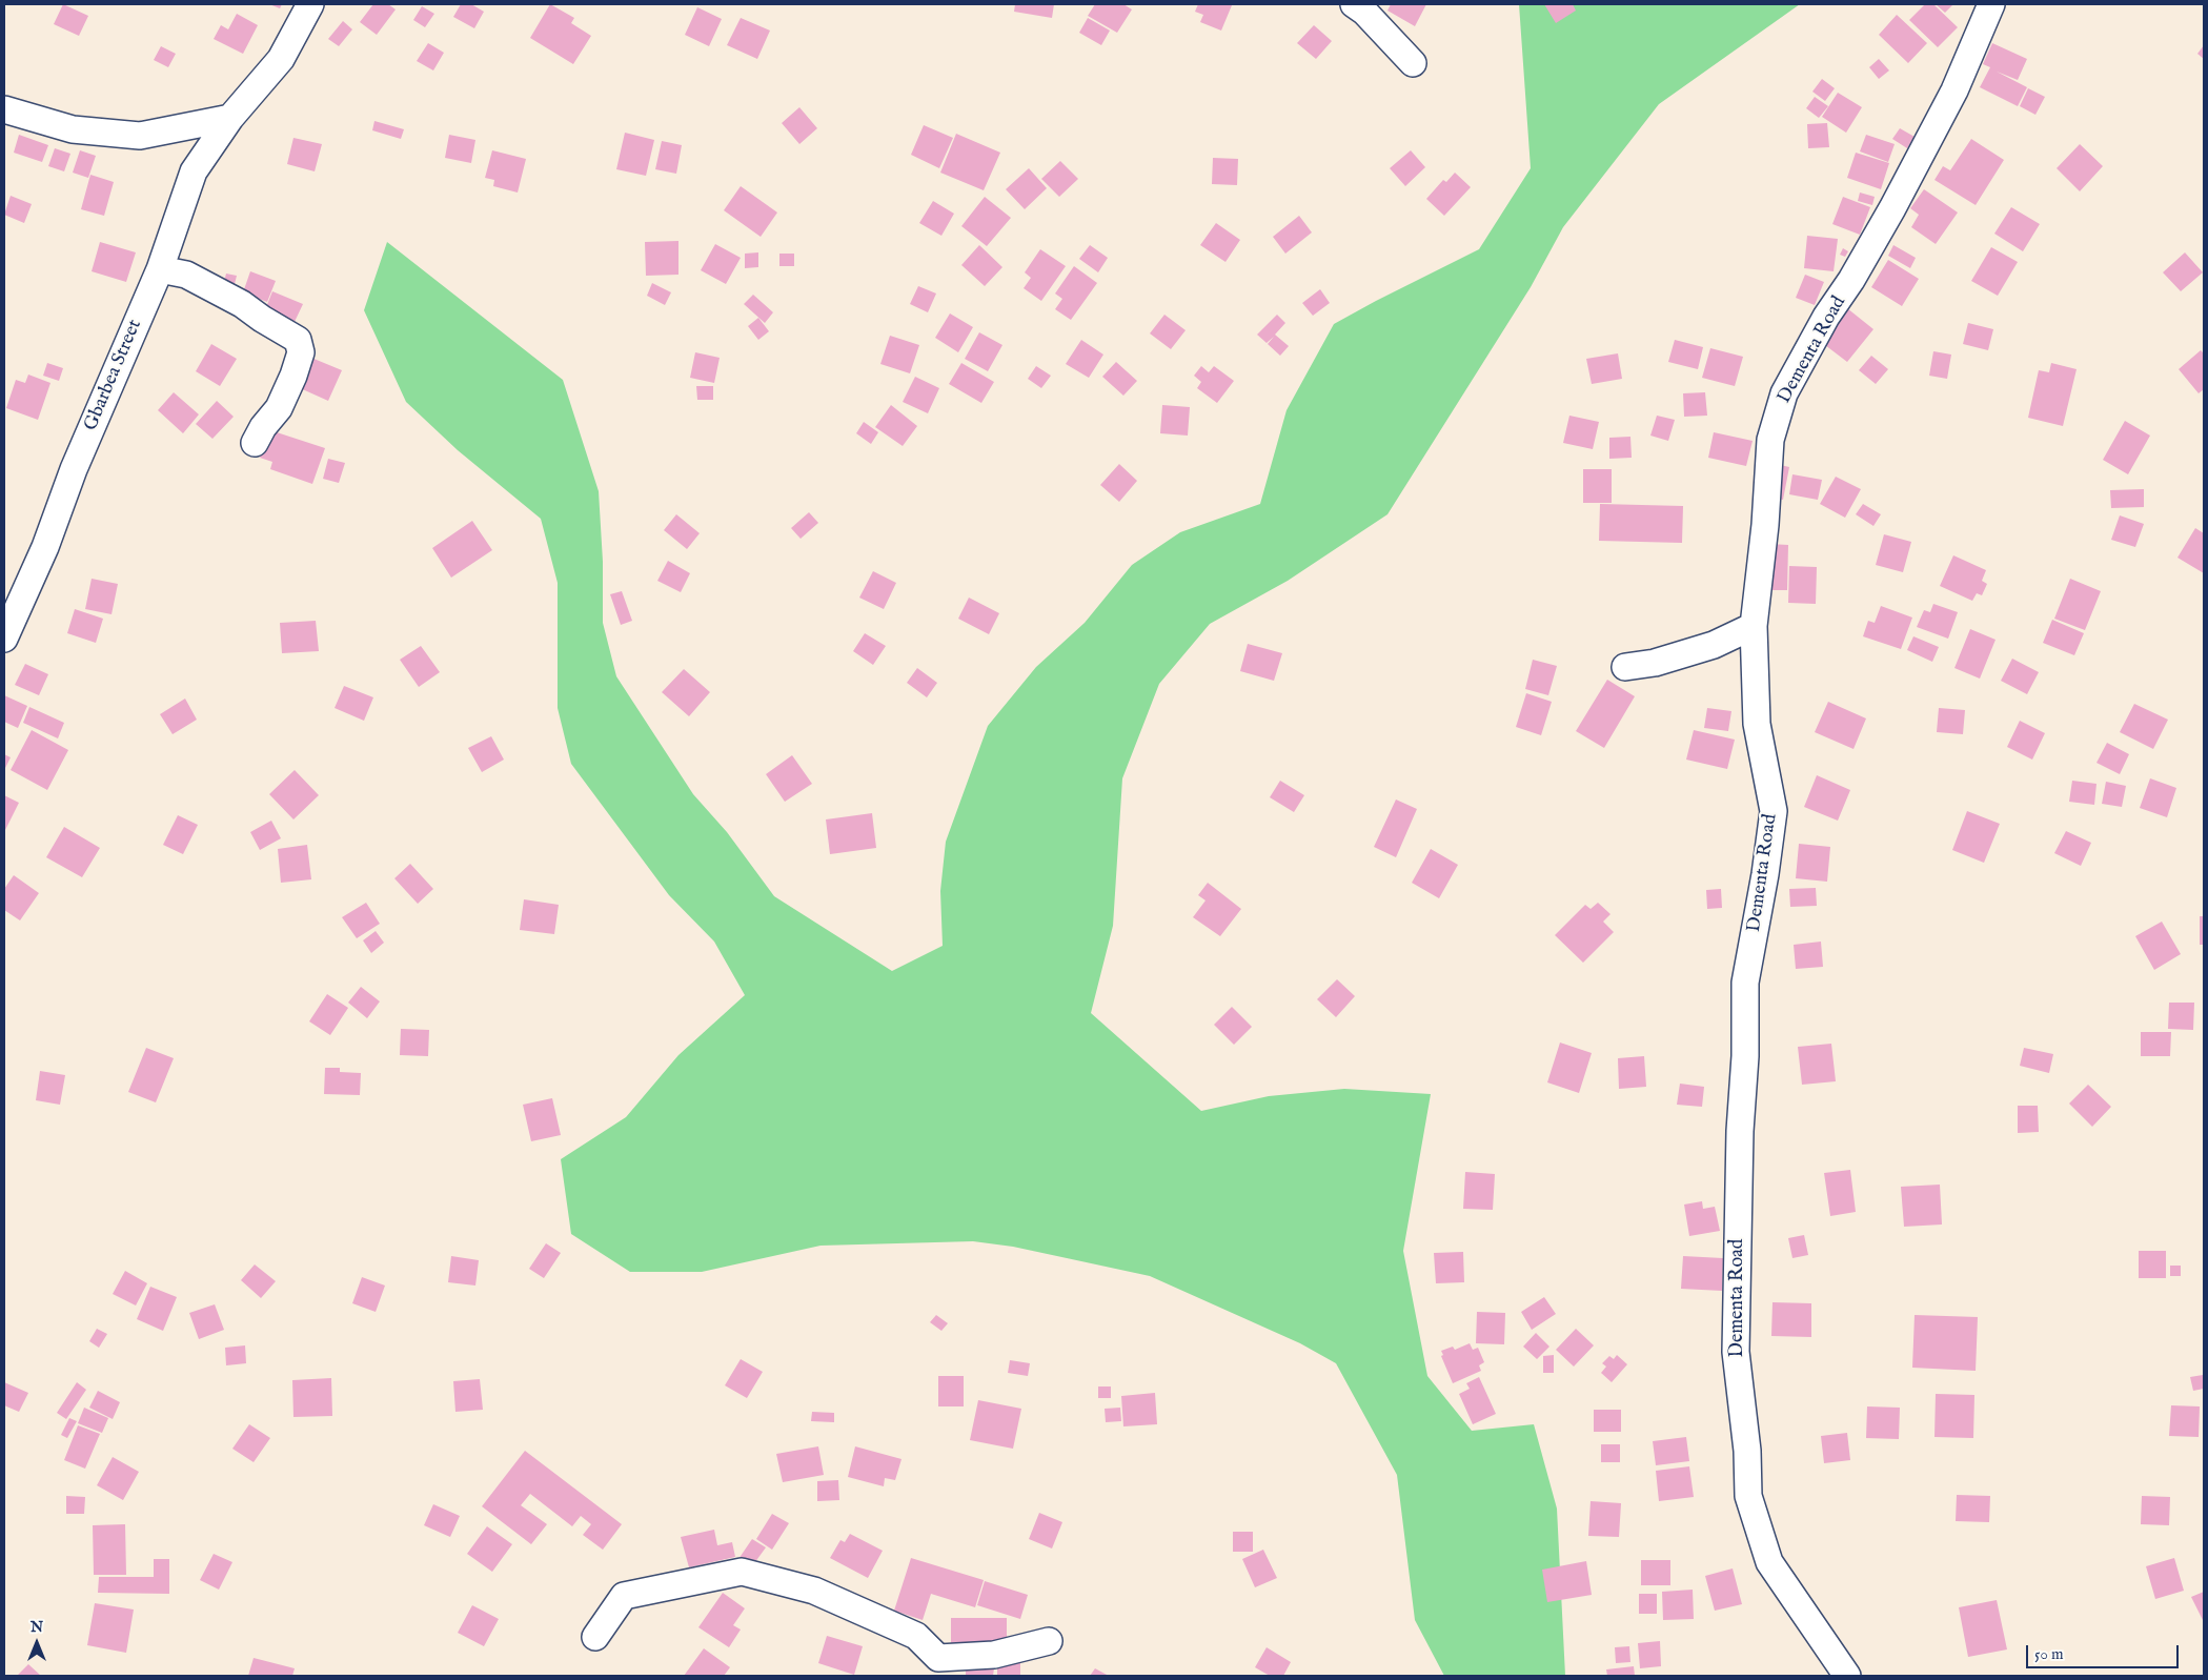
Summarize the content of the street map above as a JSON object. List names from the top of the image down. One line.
{"streets":{"street":["Dementa Road","Gbarbea Street"]},"scale_bar":"50 m","north":"top"}
